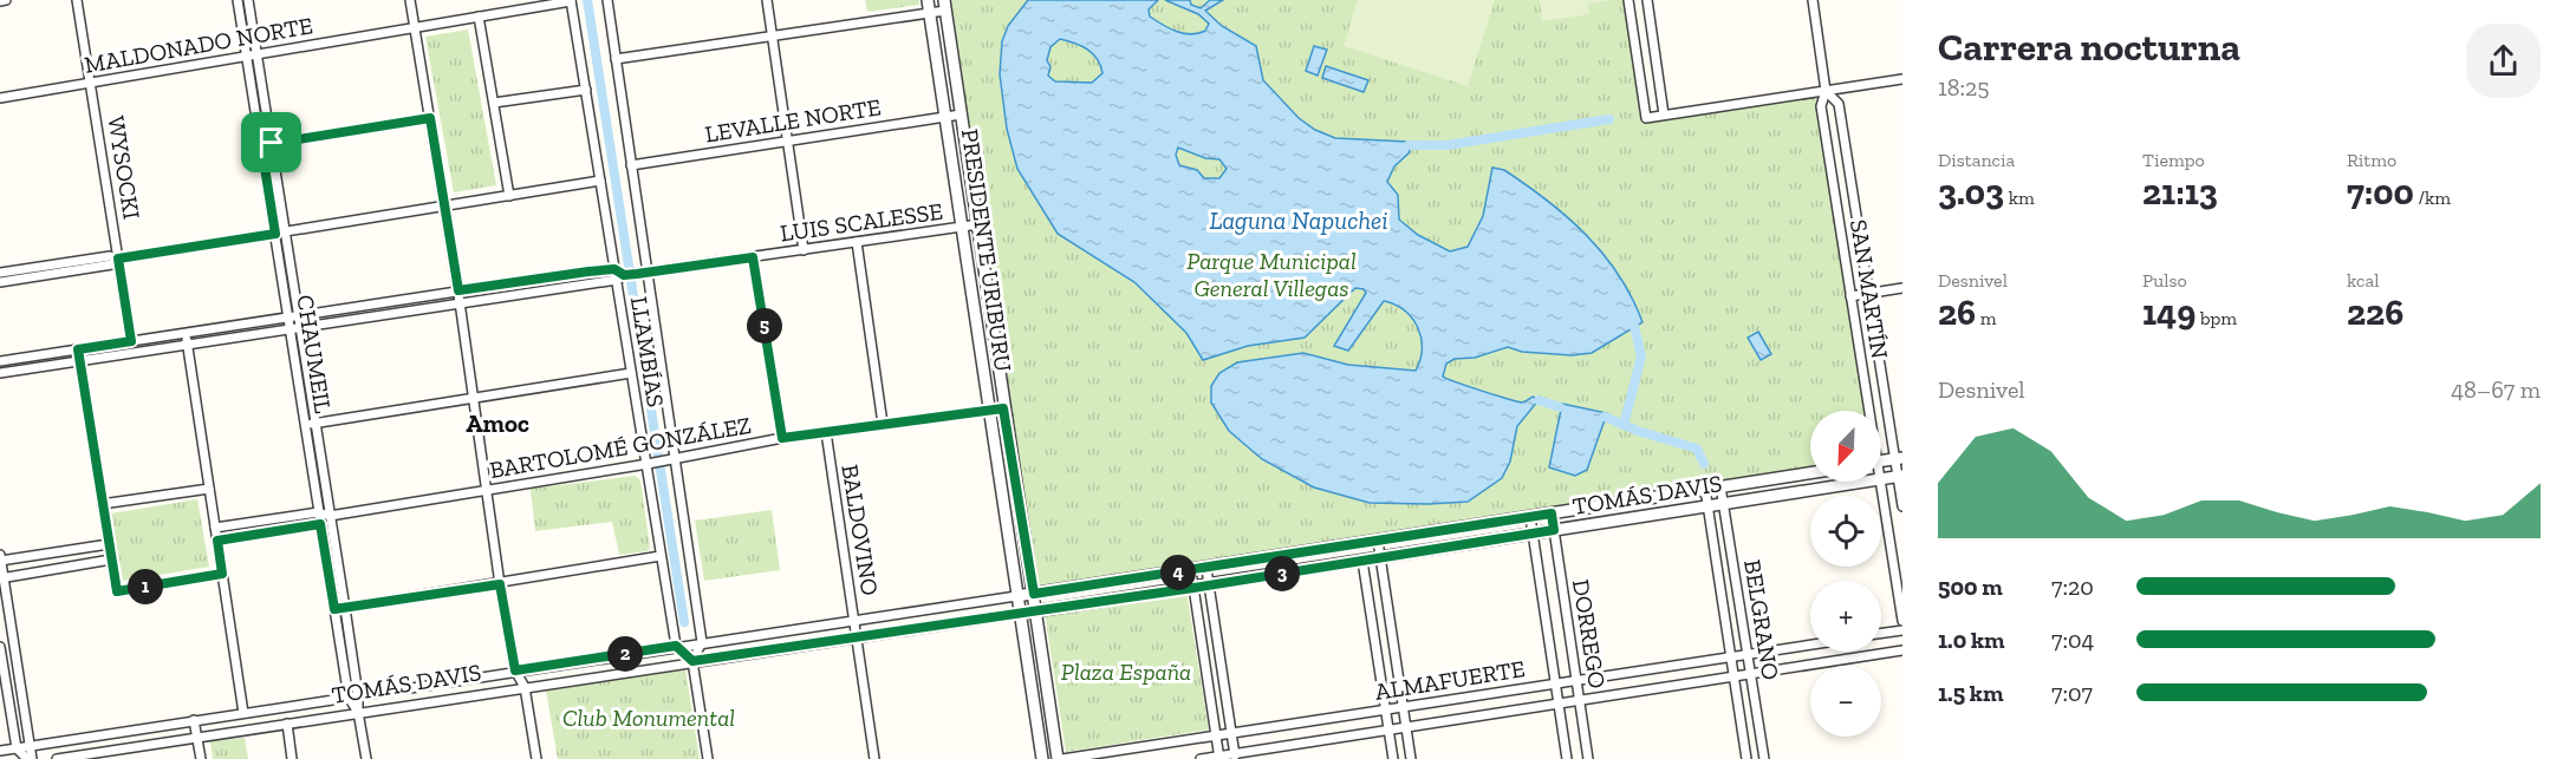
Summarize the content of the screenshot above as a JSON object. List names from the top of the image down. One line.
{"streets":{"street":["MALDONADO NORTE","LEVALLE NORTE","WYSOCKI","LUIS SCALESSE","PRESIDENTE URIBURU","SAN MARTÍN","LLAMBÍAS","CHAUMEIL","BARTOLOMÉ GONZÁLEZ","TOMÁS DAVIS","BALDOVINO","BELGRANO","DORREGO","ALMAFUERTE"]},"crossings":[["MALDONADO NORTE","WYSOCKI"],["MALDONADO NORTE","LLAMBÍAS"],["MALDONADO NORTE","CHAUMEIL"],["LEVALLE NORTE","PRESIDENTE URIBURU"],["LEVALLE NORTE","LLAMBÍAS"],["LUIS SCALESSE","PRESIDENTE URIBURU"],["LUIS SCALESSE","LLAMBÍAS"],["LUIS SCALESSE","CHAUMEIL"],["PRESIDENTE URIBURU","BARTOLOMÉ GONZÁLEZ"],["PRESIDENTE URIBURU","TOMÁS DAVIS"],["PRESIDENTE URIBURU","ALMAFUERTE"],["SAN MARTÍN","TOMÁS DAVIS"],["LLAMBÍAS","BARTOLOMÉ GONZÁLEZ"],["LLAMBÍAS","TOMÁS DAVIS"],["CHAUMEIL","BARTOLOMÉ GONZÁLEZ"],["CHAUMEIL","TOMÁS DAVIS"],["BARTOLOMÉ GONZÁLEZ","BALDOVINO"],["TOMÁS DAVIS","BALDOVINO"],["TOMÁS DAVIS","BELGRANO"],["TOMÁS DAVIS","DORREGO"],["BELGRANO","ALMAFUERTE"],["DORREGO","ALMAFUERTE"]],"districts":["Amoc"],"water":["Laguna Napuchei"],"parks":["Parque Municipal General Villegas","Plaza España","Club Monumental"],"north":"bottom left","page":{"heading":["Carrera nocturna","18:25"],"stats":[["Distancia","3.03 km"],["Tiempo","21:13"],["Ritmo","7:00 /km"],["Desnivel","26 m"],["Pulso","149 bpm"],["kcal","226"]],"pins":["5","4","3","1","2"],"chart":["Desnivel","48–67 m"],"map_buttons":["+","−"],"list":[{"name":"500 m","note":"7:20"},{"name":"1.0 km","note":"7:04"},{"name":"1.5 km","note":"7:07"}]}}
